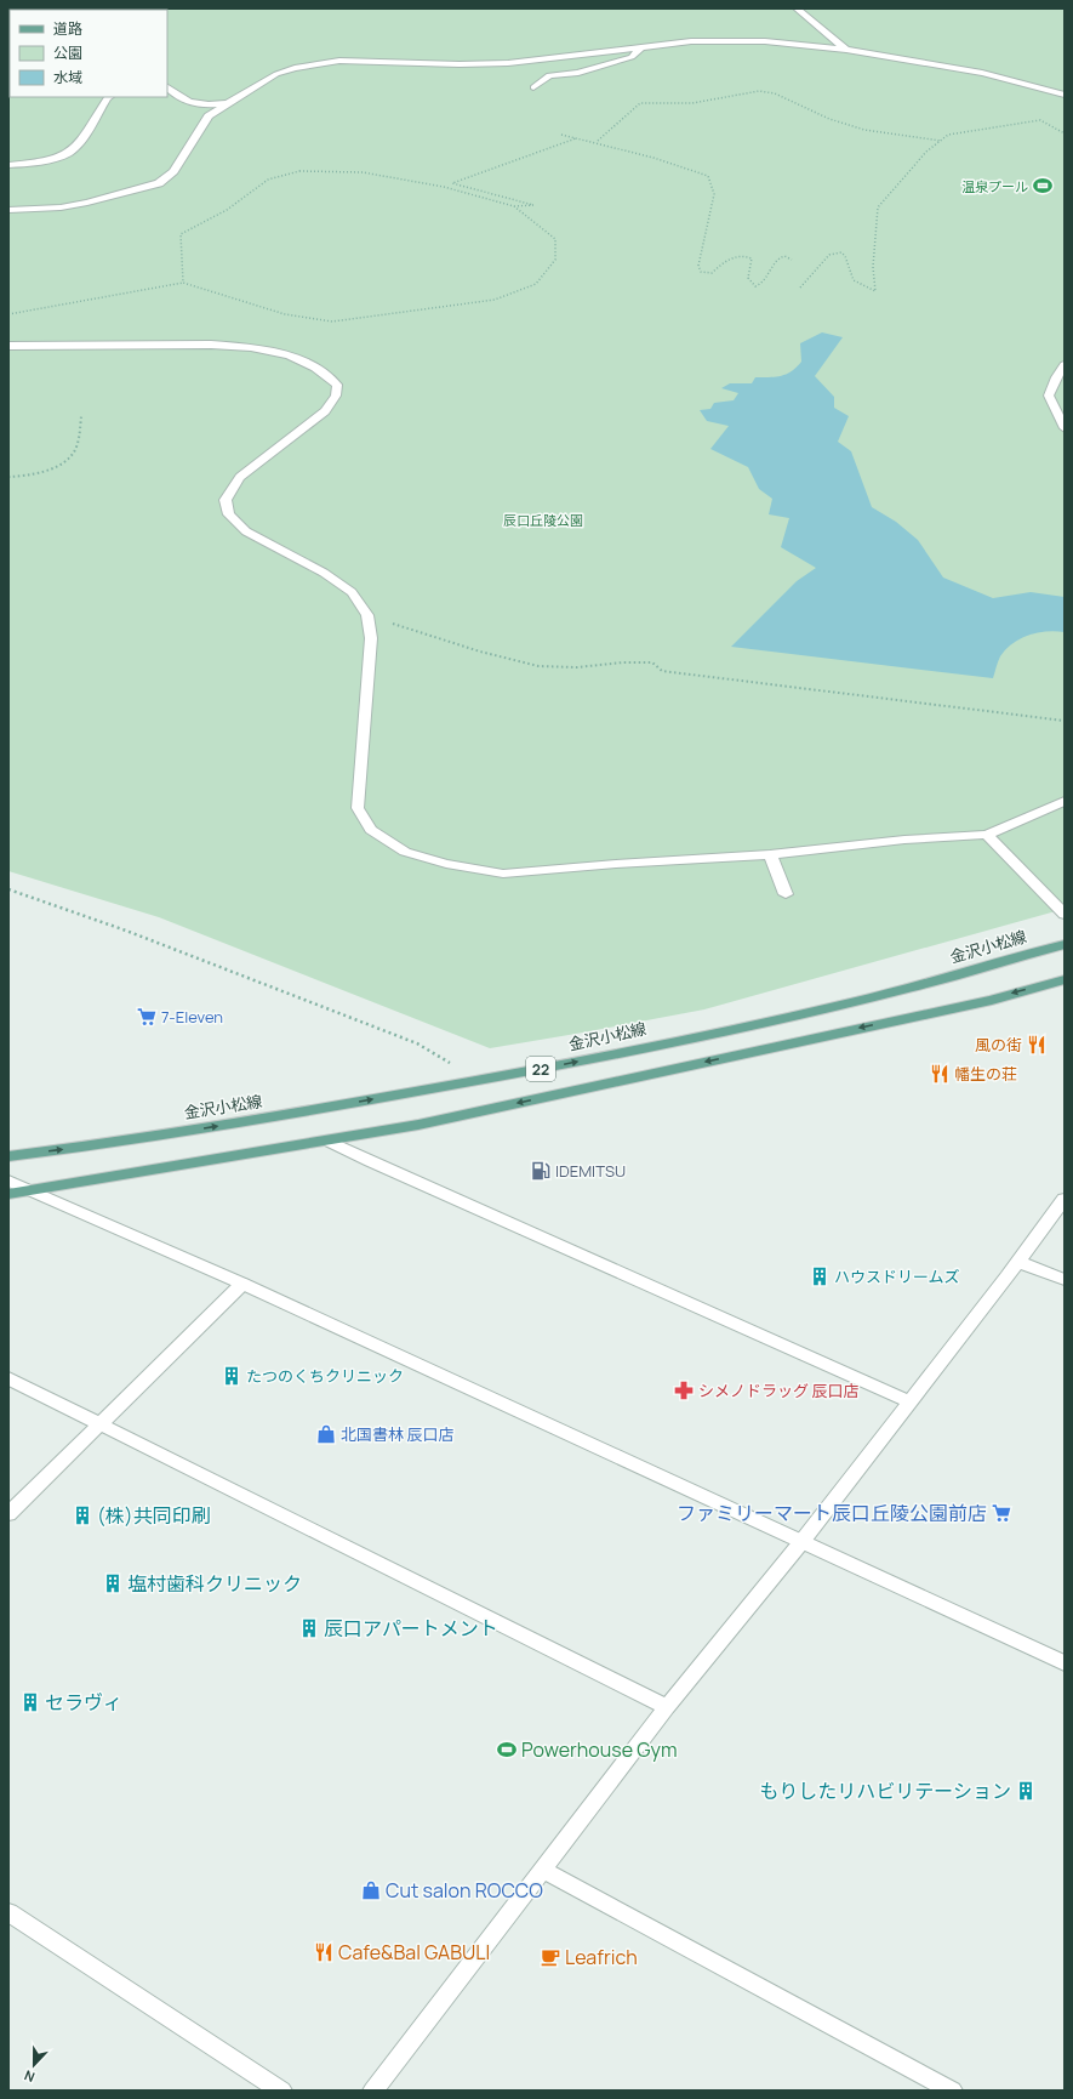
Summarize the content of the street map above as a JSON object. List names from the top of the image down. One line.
{"streets":{"main road":["金沢小松線","22"]},"parks":["辰口丘陵公園"],"places":{"sports":["温泉プール","Powerhouse Gym"],"supermarket":["7-Eleven","ファミリーマート辰口丘陵公園前店"],"restaurant":["風の街","幡生の荘","Cafe&Bal GABULI"],"fuel station":["IDEMITSU"],"building":["ハウスドリームズ","たつのくちクリニック","(株)共同印刷","塩村歯科クリニック","辰口アパートメント","セラヴィ","もりしたリハビリテーション"],"pharmacy":["シメノドラッグ 辰口店"],"shop":["北国書林 辰口店","Cut salon ROCCO"],"cafe":["Leafrich"]},"legend":["道路","公園","水域"],"north":"bottom"}
